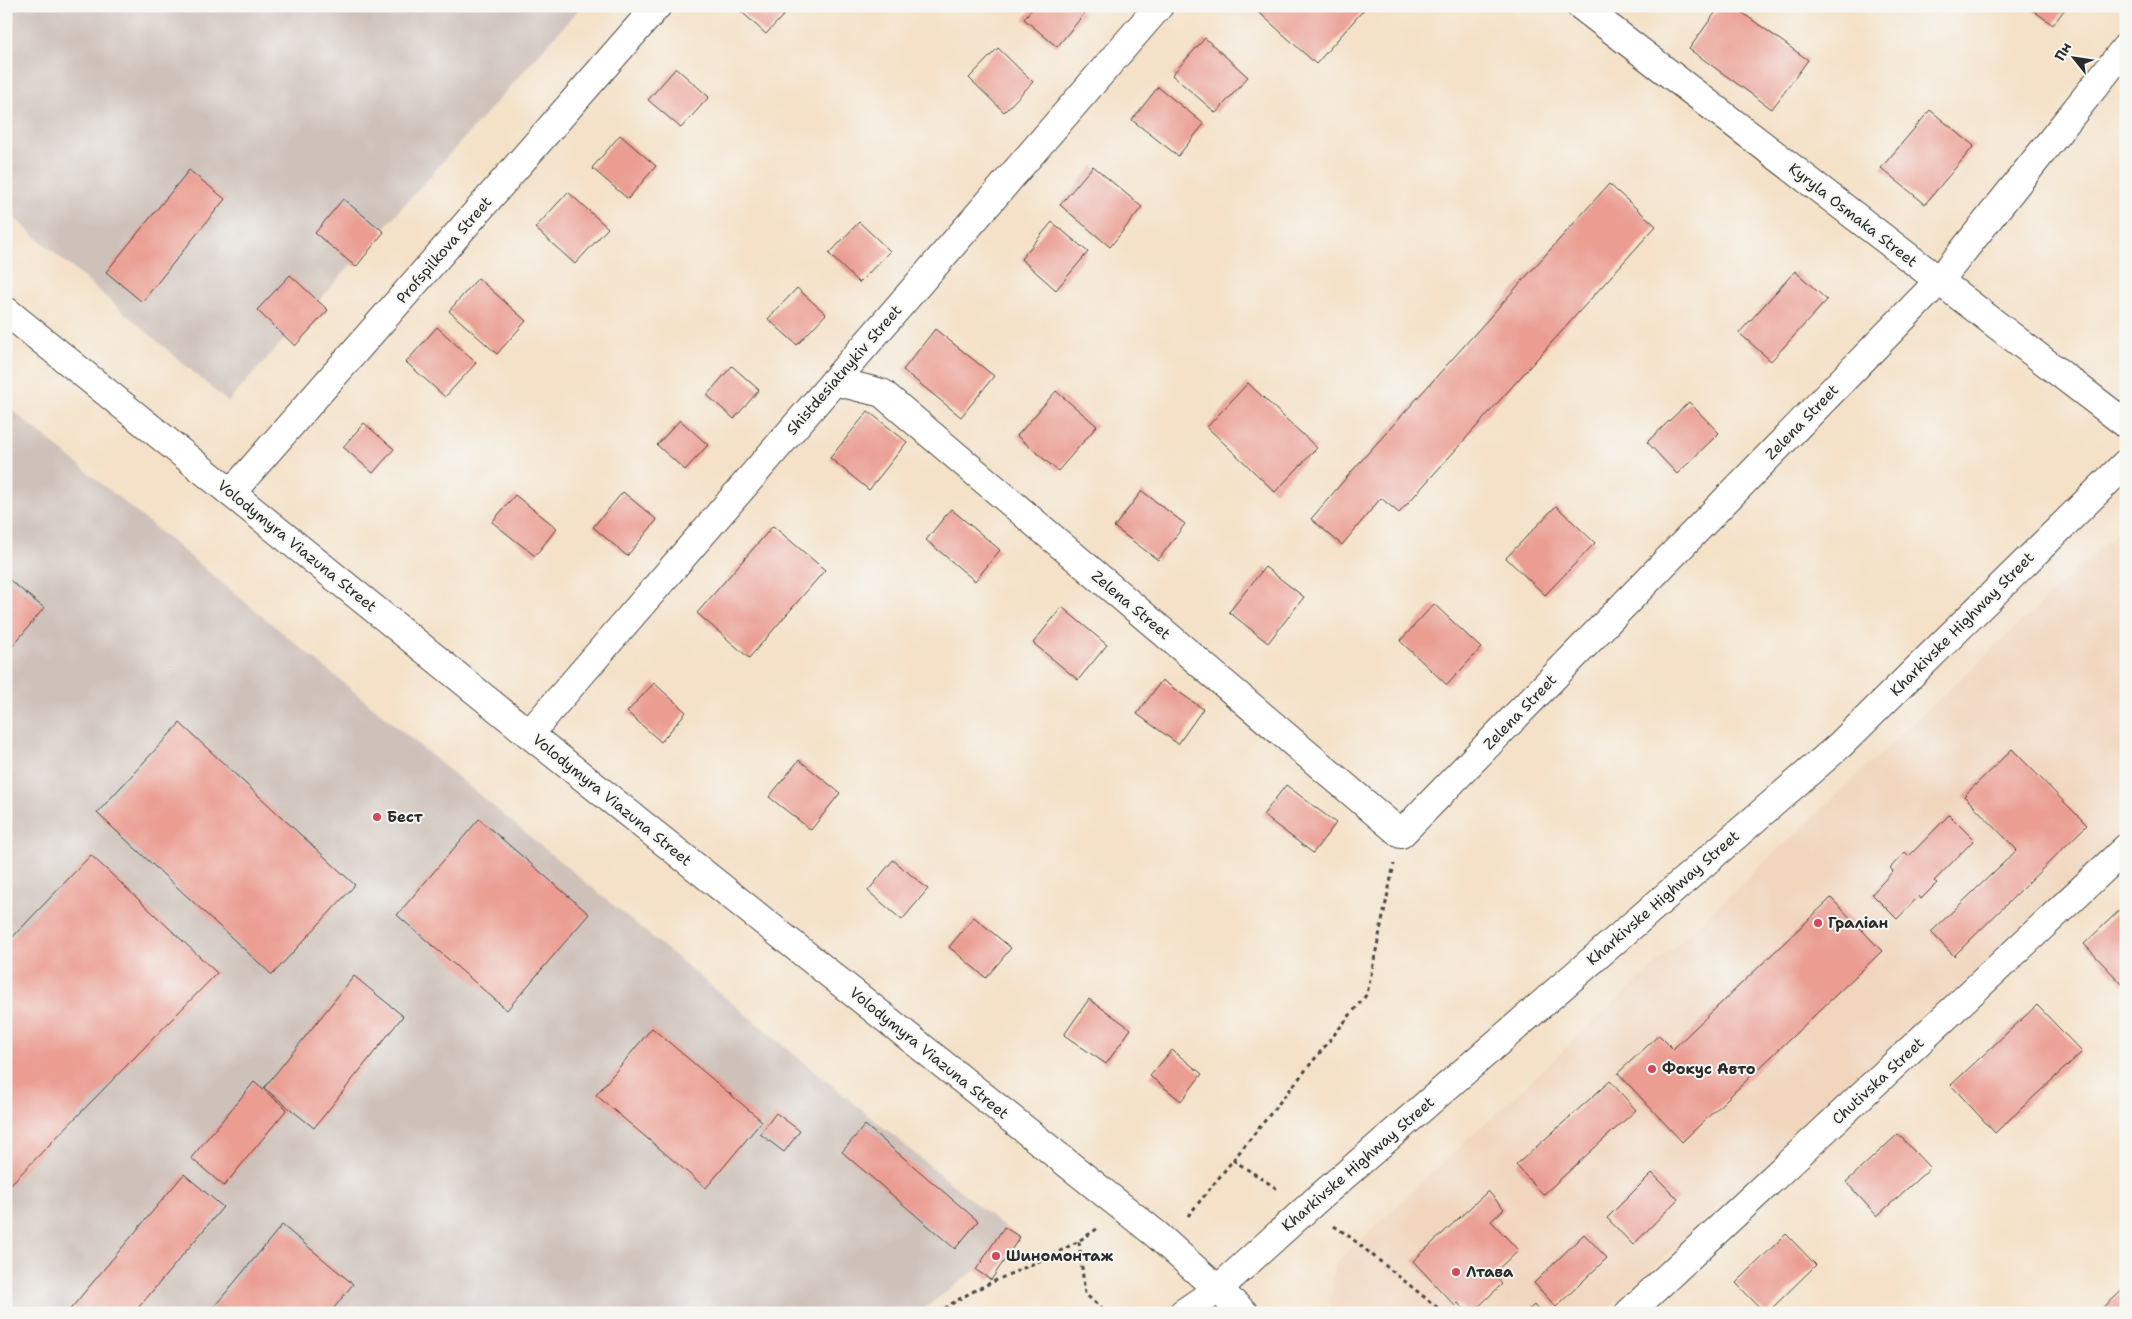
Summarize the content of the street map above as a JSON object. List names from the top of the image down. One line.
{"streets":{"main road":["Kyryla Osmaka Street","Profspilkova Street","Shistdesiatnykiv Street","Zelena Street","Volodymyra Viazuna Street","Kharkivske Highway Street","Chutivska Street"]},"crossings":[["Kyryla Osmaka Street","Zelena Street"],["Profspilkova Street","Volodymyra Viazuna Street"],["Shistdesiatnykiv Street","Zelena Street"],["Shistdesiatnykiv Street","Volodymyra Viazuna Street"],["Volodymyra Viazuna Street","Kharkivske Highway Street"]],"places":["Бест","Граліан","Фокус Авто","Шиномонтаж","Лтава"],"north":"top left"}
